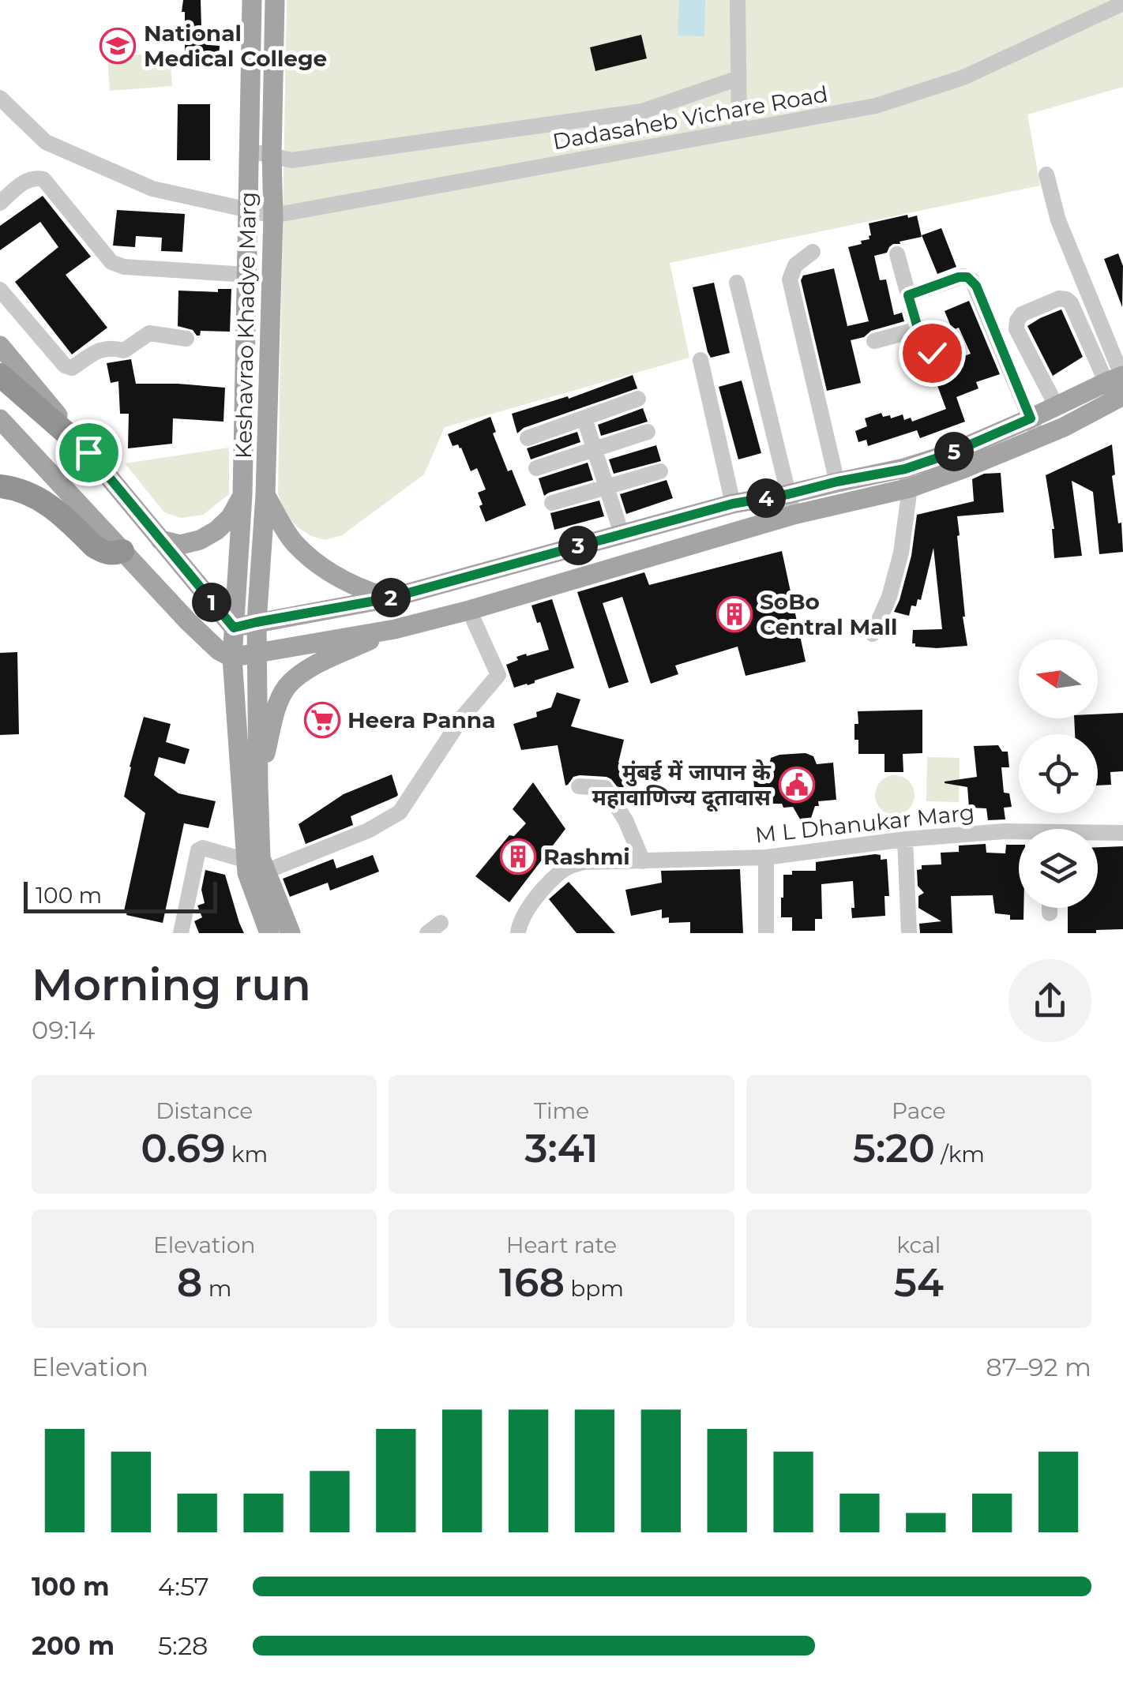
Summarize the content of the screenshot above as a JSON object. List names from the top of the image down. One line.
{"streets":{"main road":["Keshavrao Khadye Marg"],"street":["Dadasaheb Vichare Road","M L Dhanukar Marg"]},"crossings":[["Dadasaheb Vichare Road","Keshavrao Khadye Marg"]],"places":{"school or university":["National Medical College"],"building":["SoBo Central Mall","Rashmi"],"supermarket":["Heera Panna"],"public building":["मुंबई में जापान के महावाणिज्य दूतावास"]},"scale_bar":"100 m","north":"left","page":{"pins":["5","4","3","2","1"],"scale":"100 m","heading":["Morning run","09:14"],"stats":[["Distance","0.69 km"],["Time","3:41"],["Pace","5:20 /km"],["Elevation","8 m"],["Heart rate","168 bpm"],["kcal","54"]],"chart":["Elevation","87–92 m"],"list":[{"name":"100 m","note":"4:57"},{"name":"200 m","note":"5:28"}]}}
